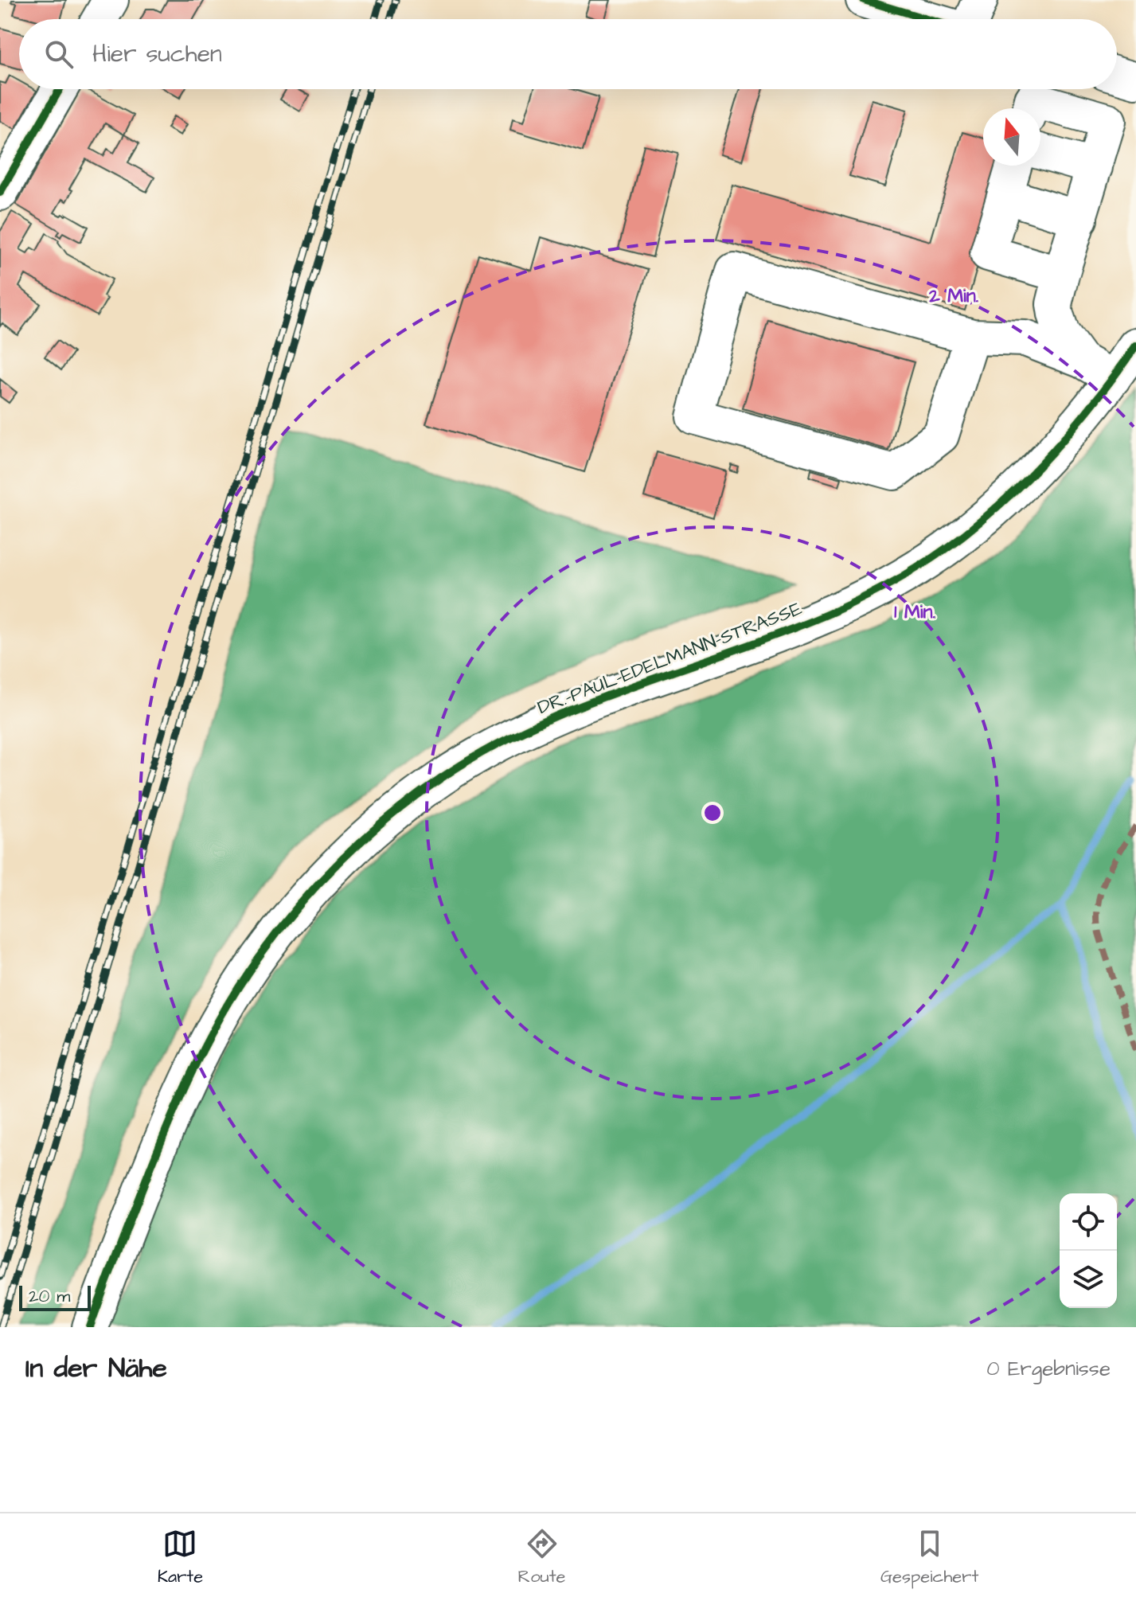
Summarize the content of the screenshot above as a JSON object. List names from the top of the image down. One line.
{"streets":{"street":["DR.-PAUL-EDELMANN-STRASSE"]},"scale_bar":"20 m","north":"top","page":{"search":"Hier suchen","scale":"20 m","heading":["In der Nähe","0 Ergebnisse"],"nav":["Karte","Route","Gespeichert"]},"rings":["2 Min.","1 Min."]}
